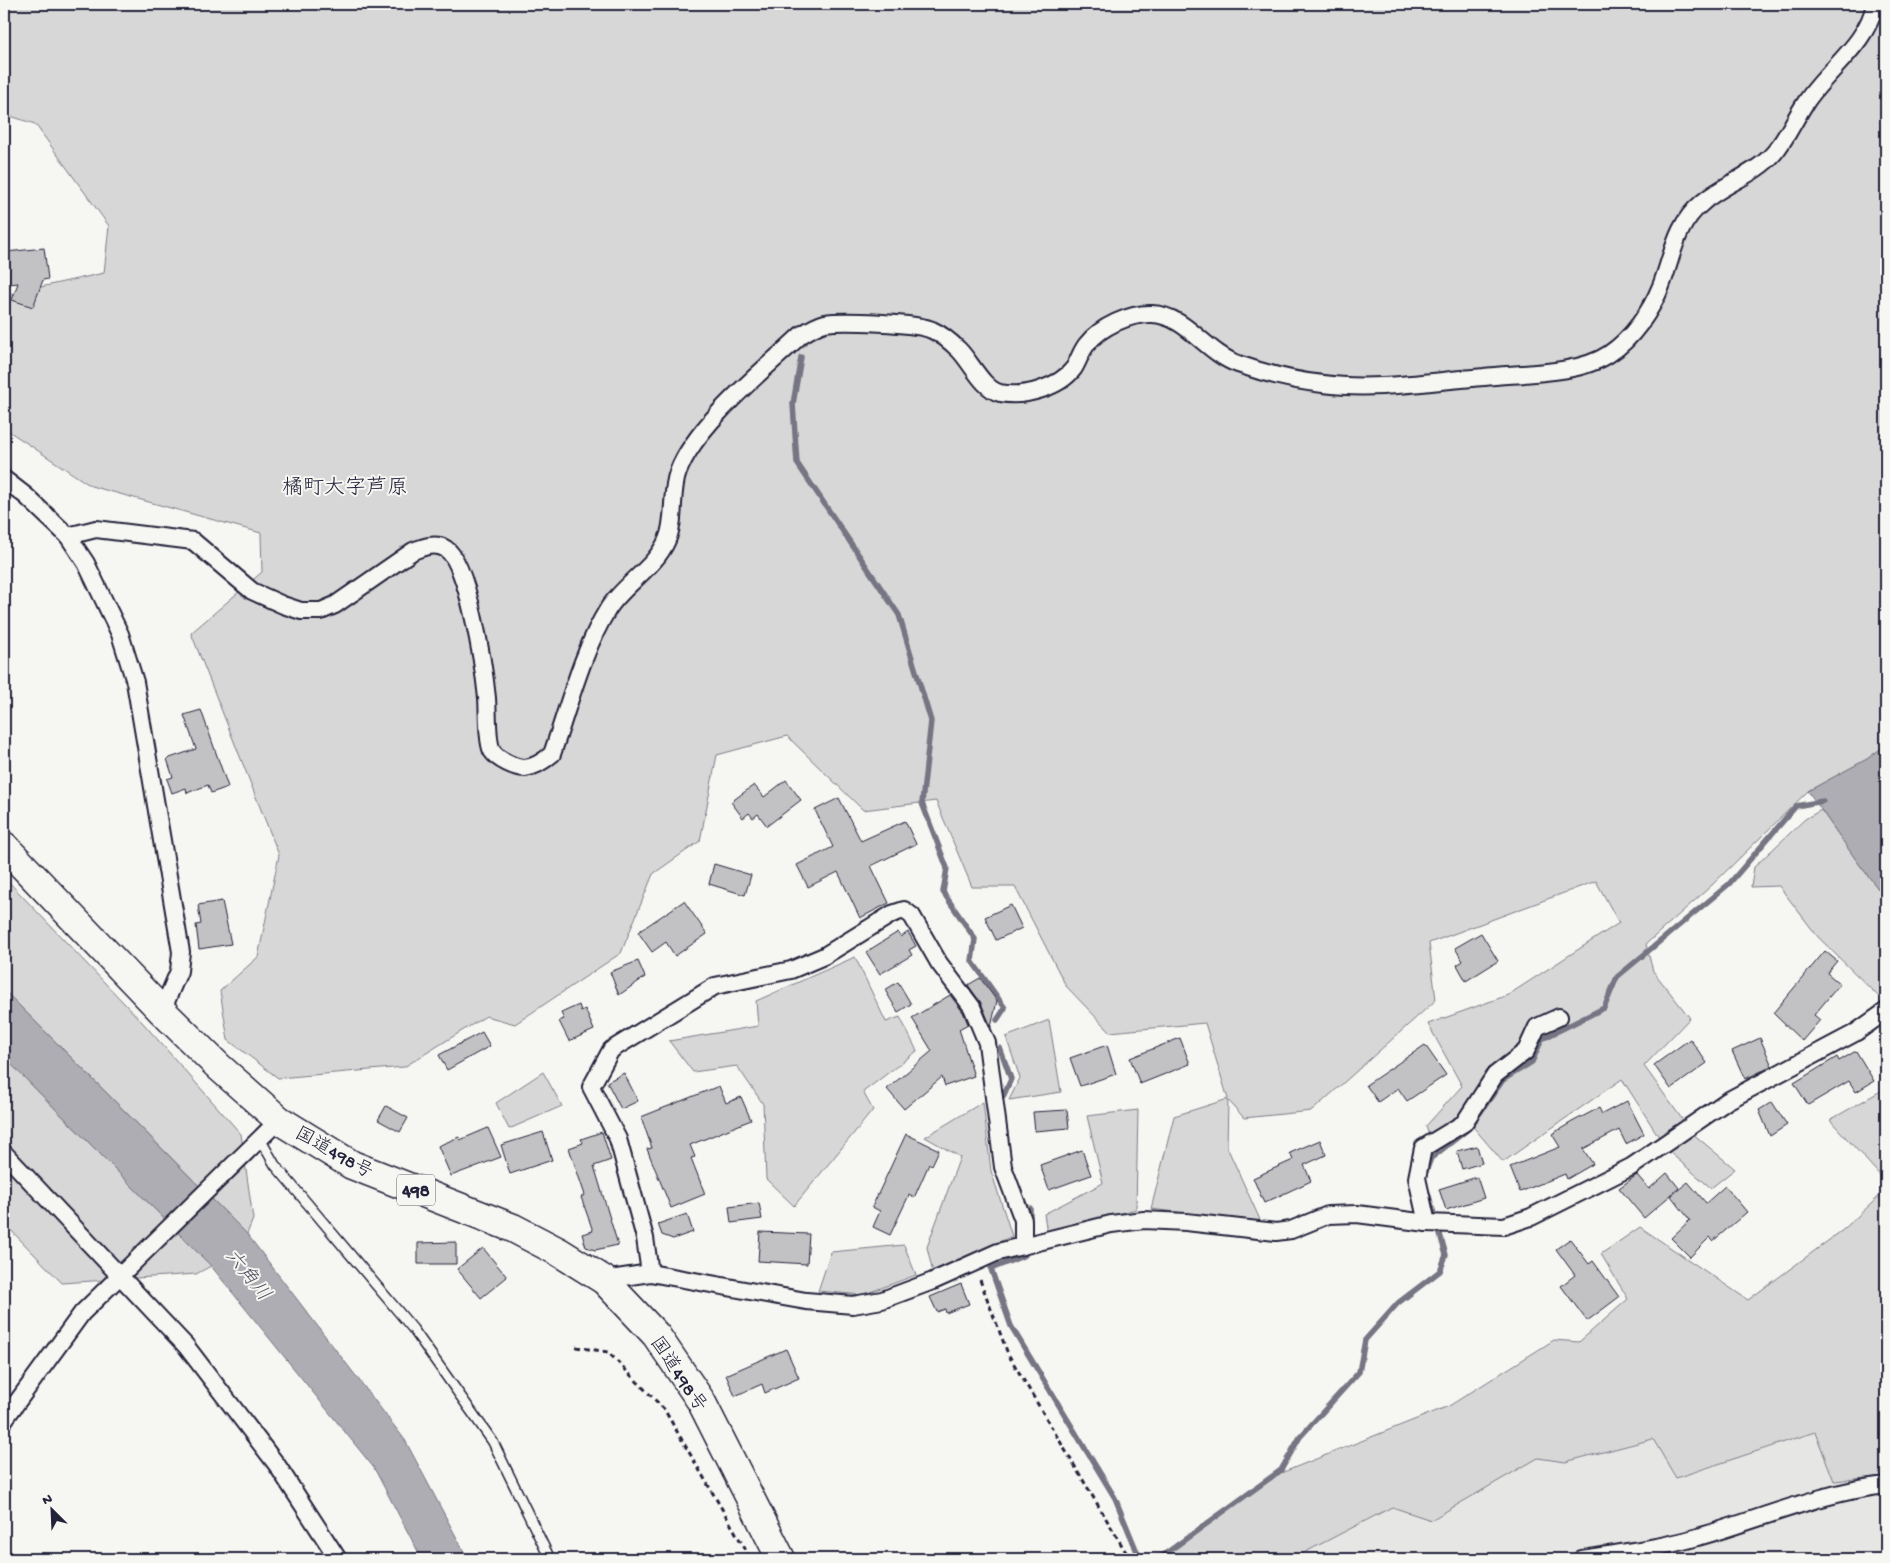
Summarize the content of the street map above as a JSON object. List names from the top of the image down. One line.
{"streets":{"highway":["国道498号","498"]},"districts":["橘町大字芦原"],"water":["六角川"],"north":"top left"}
